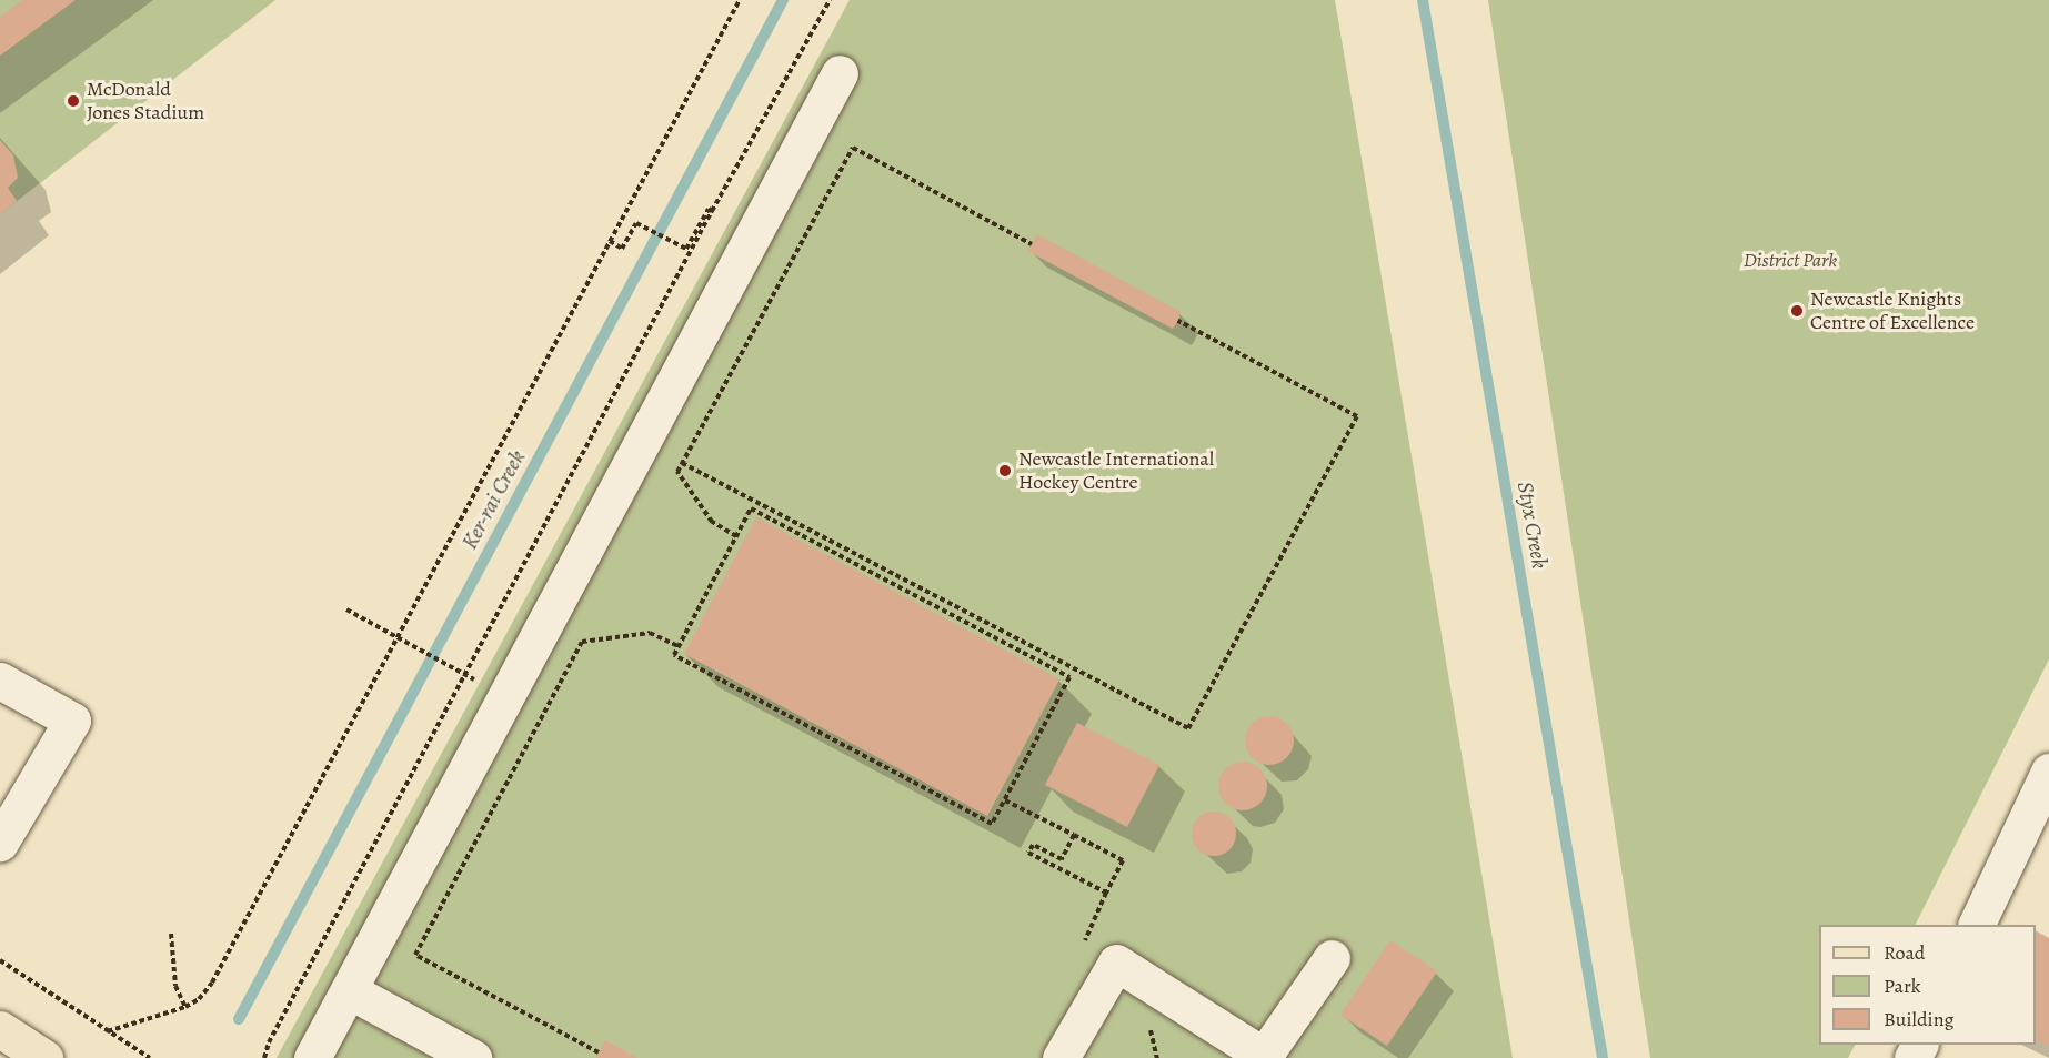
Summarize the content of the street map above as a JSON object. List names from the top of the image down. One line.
{"water":["Ker-rai Creek","Styx Creek"],"parks":["District Park"],"places":["McDonald Jones Stadium","Newcastle Knights Centre of Excellence","Newcastle International Hockey Centre"],"legend":["Road","Park","Building"]}
